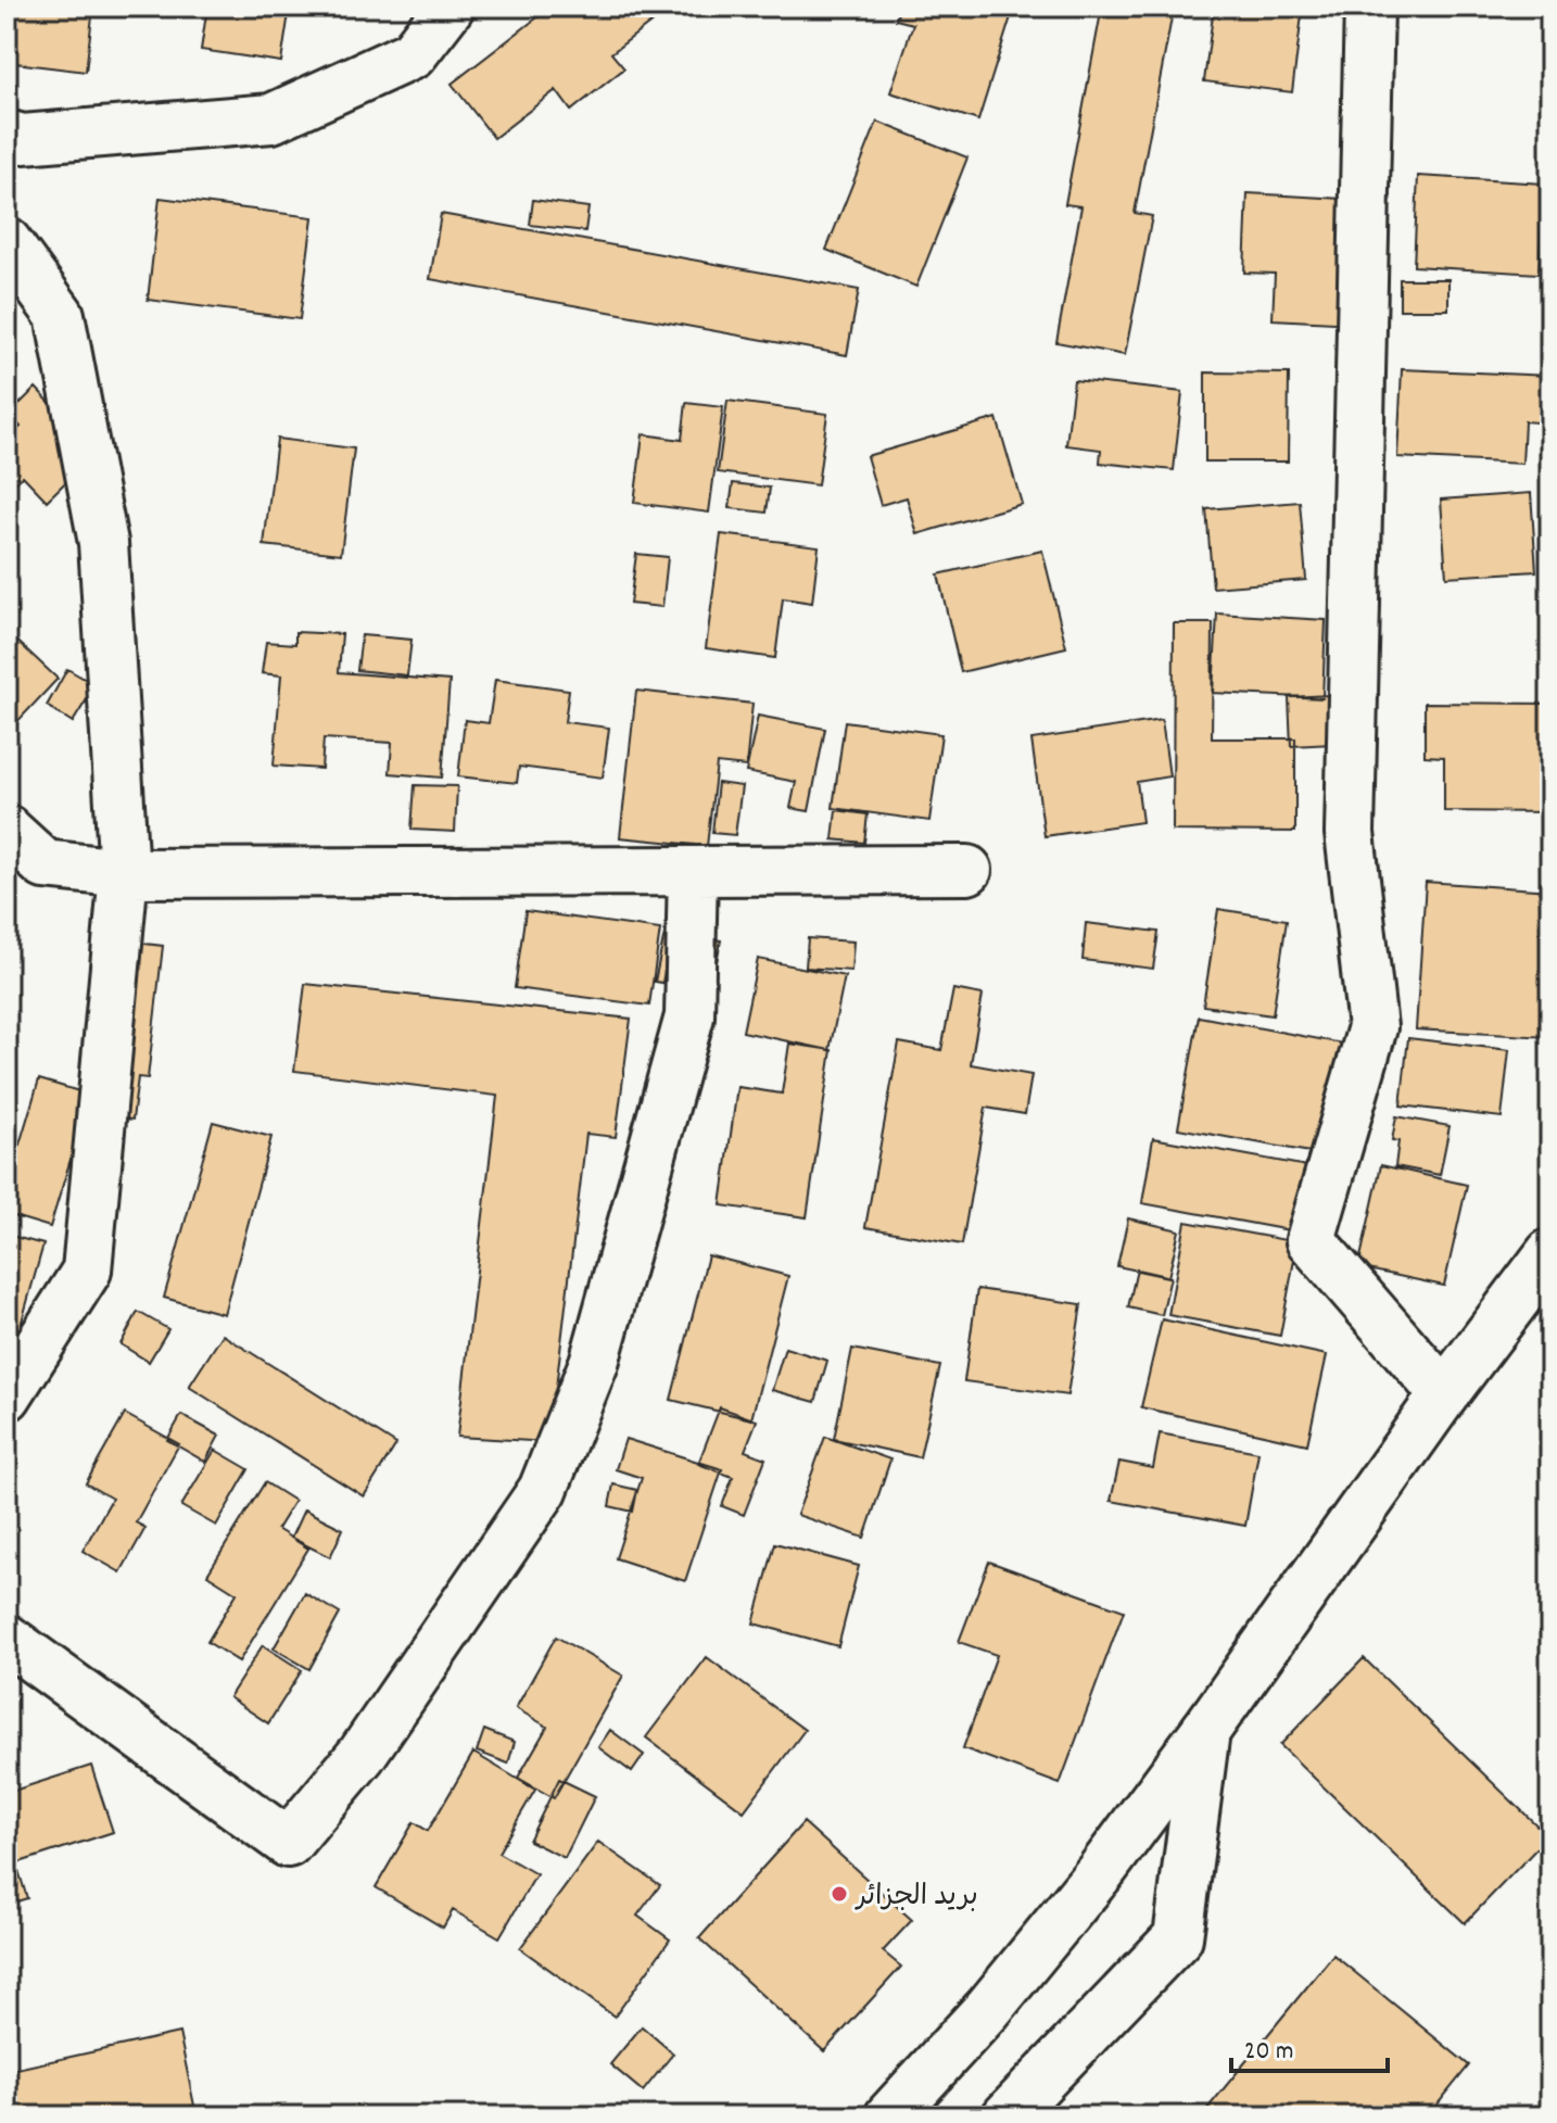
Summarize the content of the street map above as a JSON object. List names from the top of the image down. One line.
{"places":["بريد الجزائر"],"scale_bar":"20 m"}
